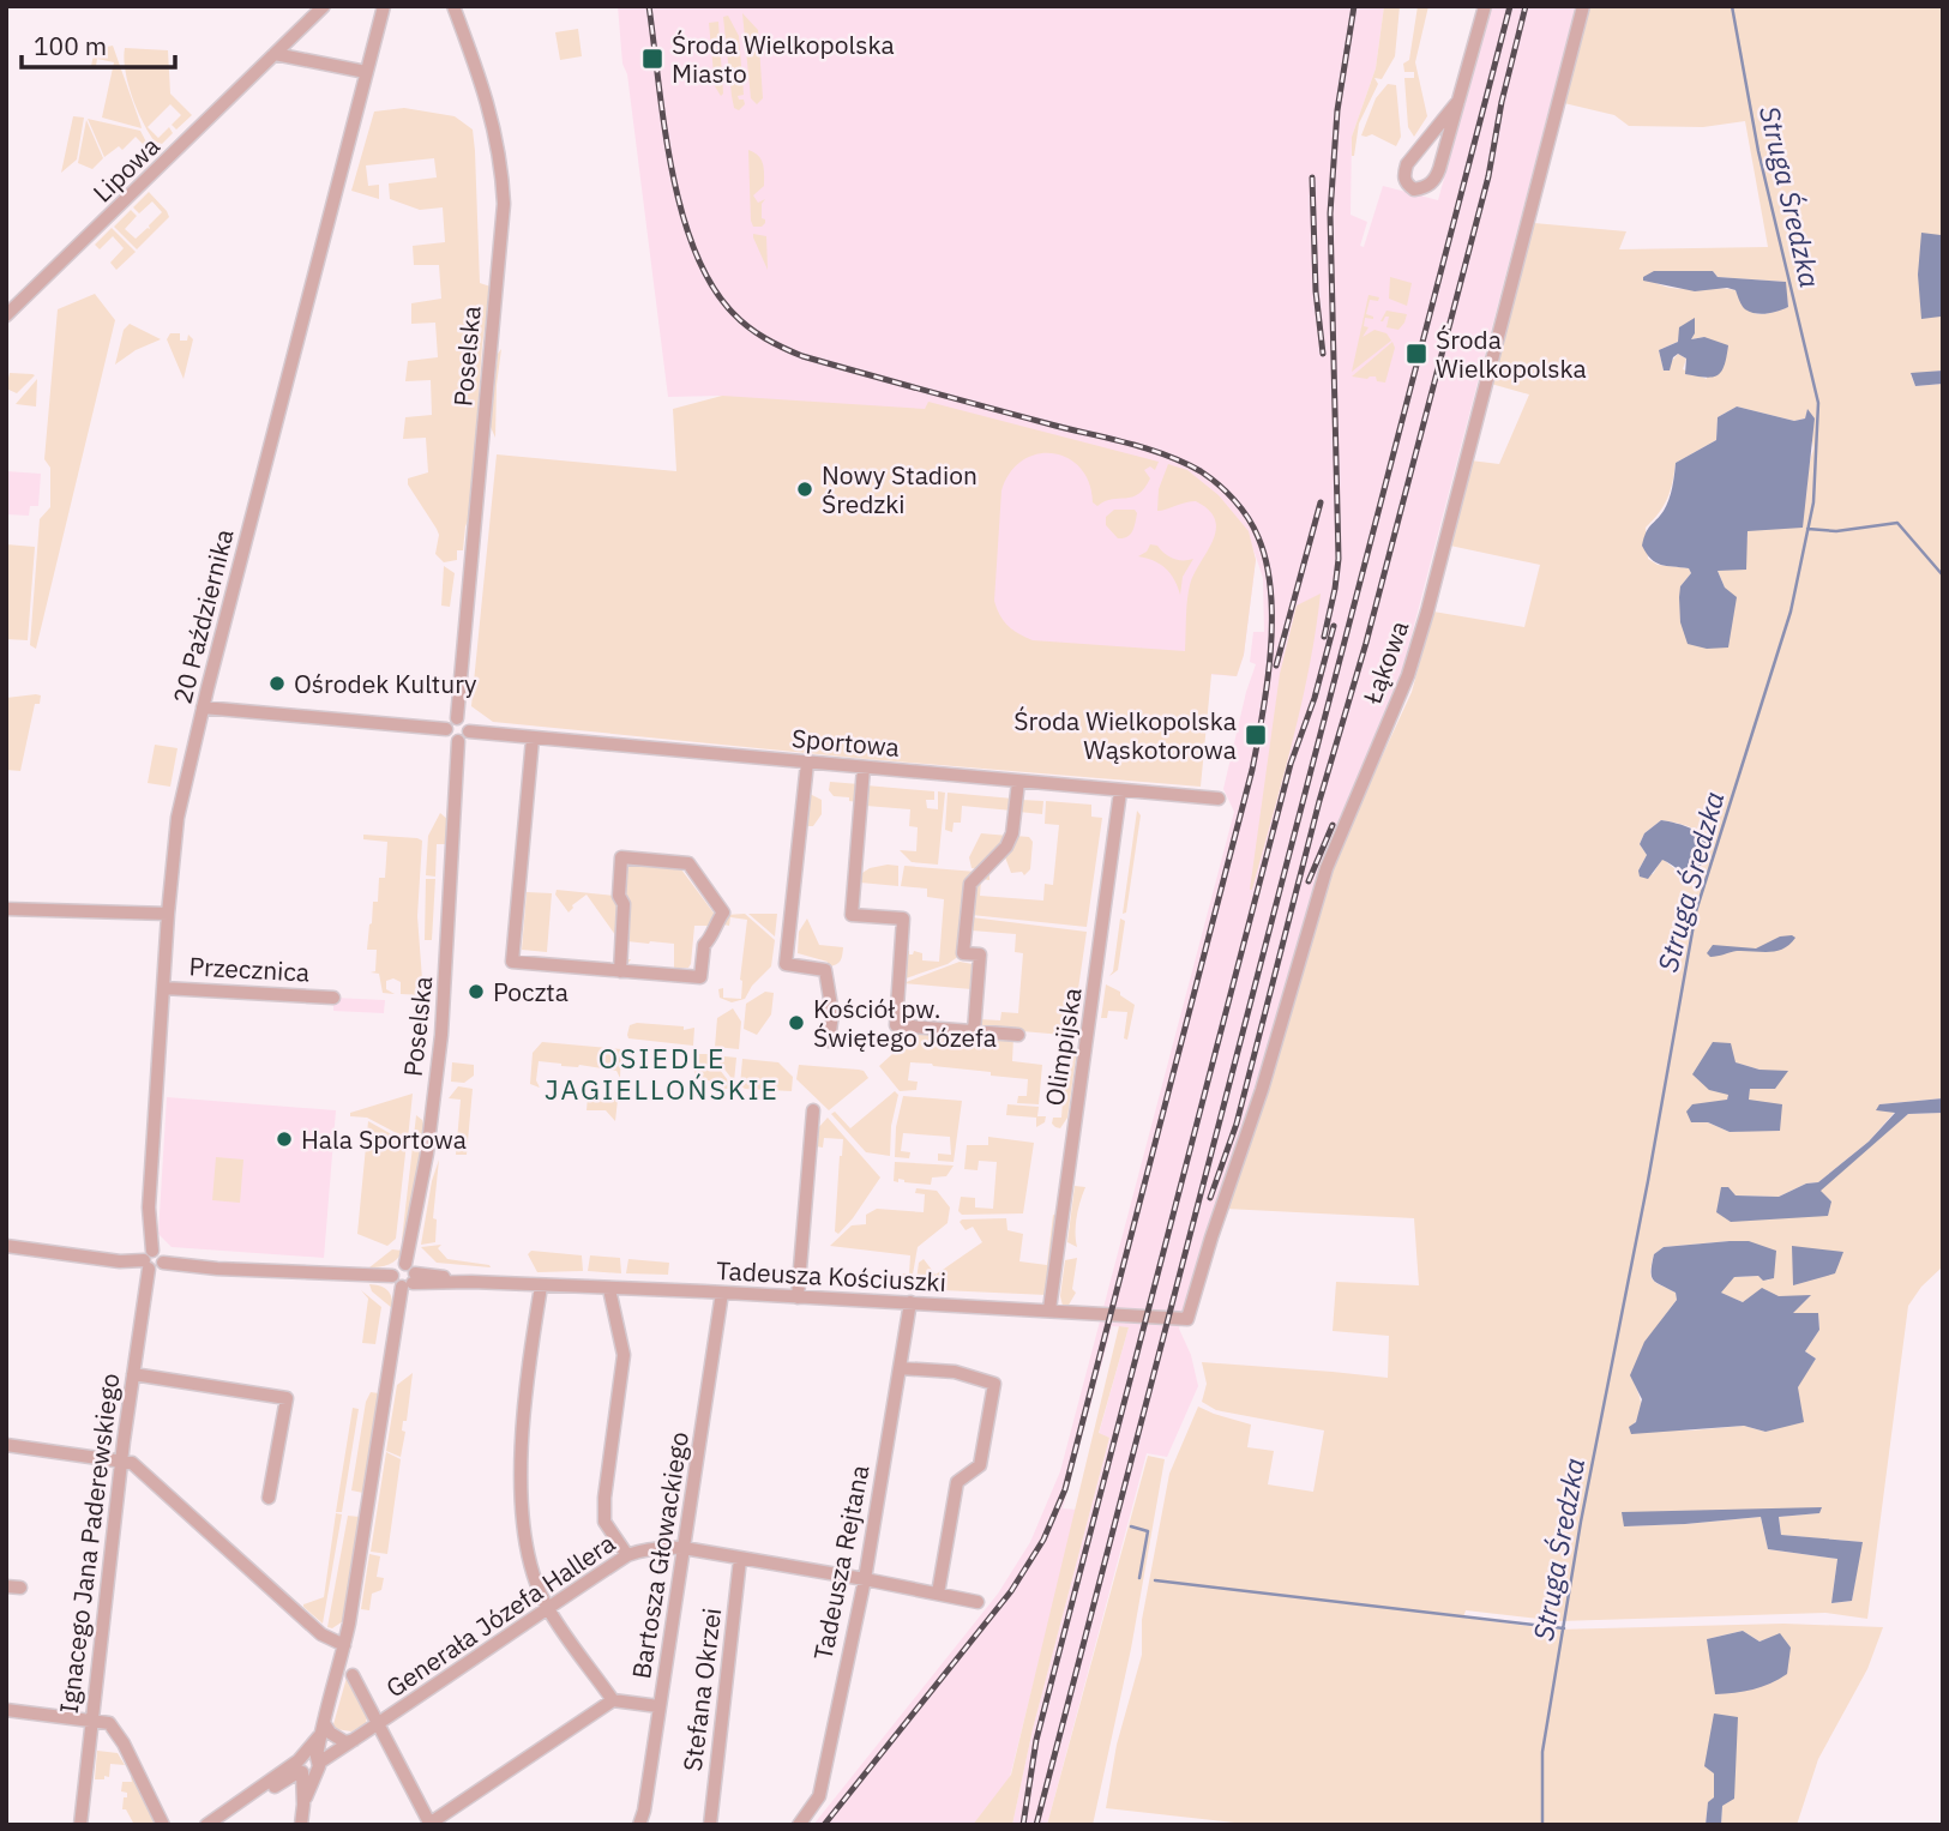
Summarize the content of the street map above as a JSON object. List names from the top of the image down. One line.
{"streets":{"street":["Lipowa","Poselska","20 Października","Łąkowa","Sportowa","Przecznica","Olimpijska","Tadeusza Kościuszki","Ignacego Jana Paderewskiego","Bartosza Głowackiego","Tadeusza Rejtana","Generała Józefa Hallera","Stefana Okrzei"]},"crossings":[["Poselska","Sportowa"],["Poselska","Tadeusza Kościuszki"],["Poselska","Generała Józefa Hallera"],["20 Października","Przecznica"],["20 Października","Tadeusza Kościuszki"],["20 Października","Ignacego Jana Paderewskiego"],["Łąkowa","Tadeusza Kościuszki"],["Sportowa","Olimpijska"],["Olimpijska","Tadeusza Kościuszki"],["Tadeusza Kościuszki","Ignacego Jana Paderewskiego"],["Tadeusza Kościuszki","Bartosza Głowackiego"],["Tadeusza Kościuszki","Tadeusza Rejtana"],["Bartosza Głowackiego","Generała Józefa Hallera"],["Tadeusza Rejtana","Generała Józefa Hallera"],["Generała Józefa Hallera","Stefana Okrzei"]],"districts":["OSIEDLE JAGIELLOŃSKIE"],"water":["Struga Średzka"],"places":{"transit":["Środa Wielkopolska Miasto","Środa Wielkopolska","Środa Wielkopolska Wąskotorowa"],"other":["Nowy Stadion Średzki","Ośrodek Kultury","Poczta","Kościół pw. Świętego Józefa","Hala Sportowa"]},"scale_bar":"100 m"}
